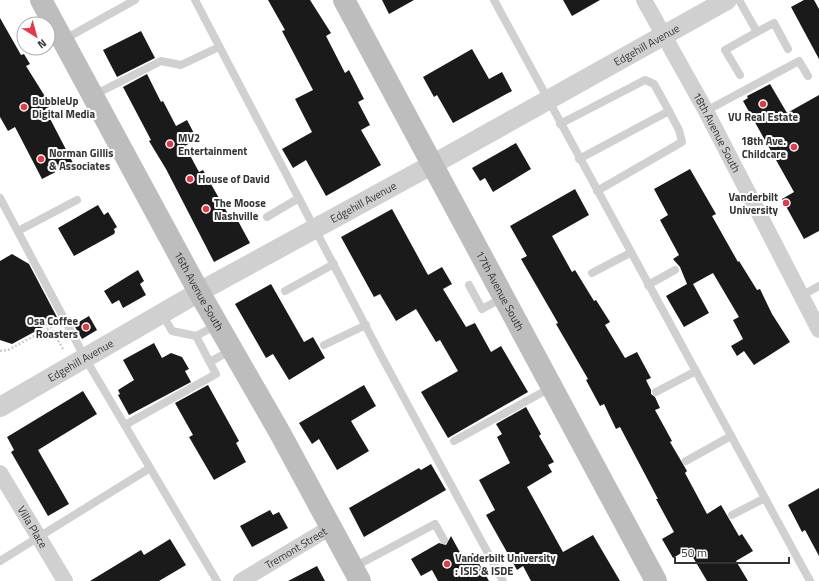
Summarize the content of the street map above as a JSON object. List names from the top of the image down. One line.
{"streets":{"main road":["17th Avenue South","16th Avenue South"],"street":["Edgehill Avenue","18th Avenue South","Villa Place","Tremont Street"]},"crossings":[["Edgehill Avenue","18th Avenue South"],["Edgehill Avenue","17th Avenue South"],["Edgehill Avenue","16th Avenue South"],["16th Avenue South","Tremont Street"]],"places":["VU Real Estate","BubbleUp Digital Media","MV2 Entertainment","18th Ave. Childcare","Norman Gillis & Associates","House of David","Vanderbilt University","The Moose Nashville","Osa Coffee Roasters","Vanderbilt University : ISIS & ISDE"],"scale_bar":"50 m","north":"bottom right"}
